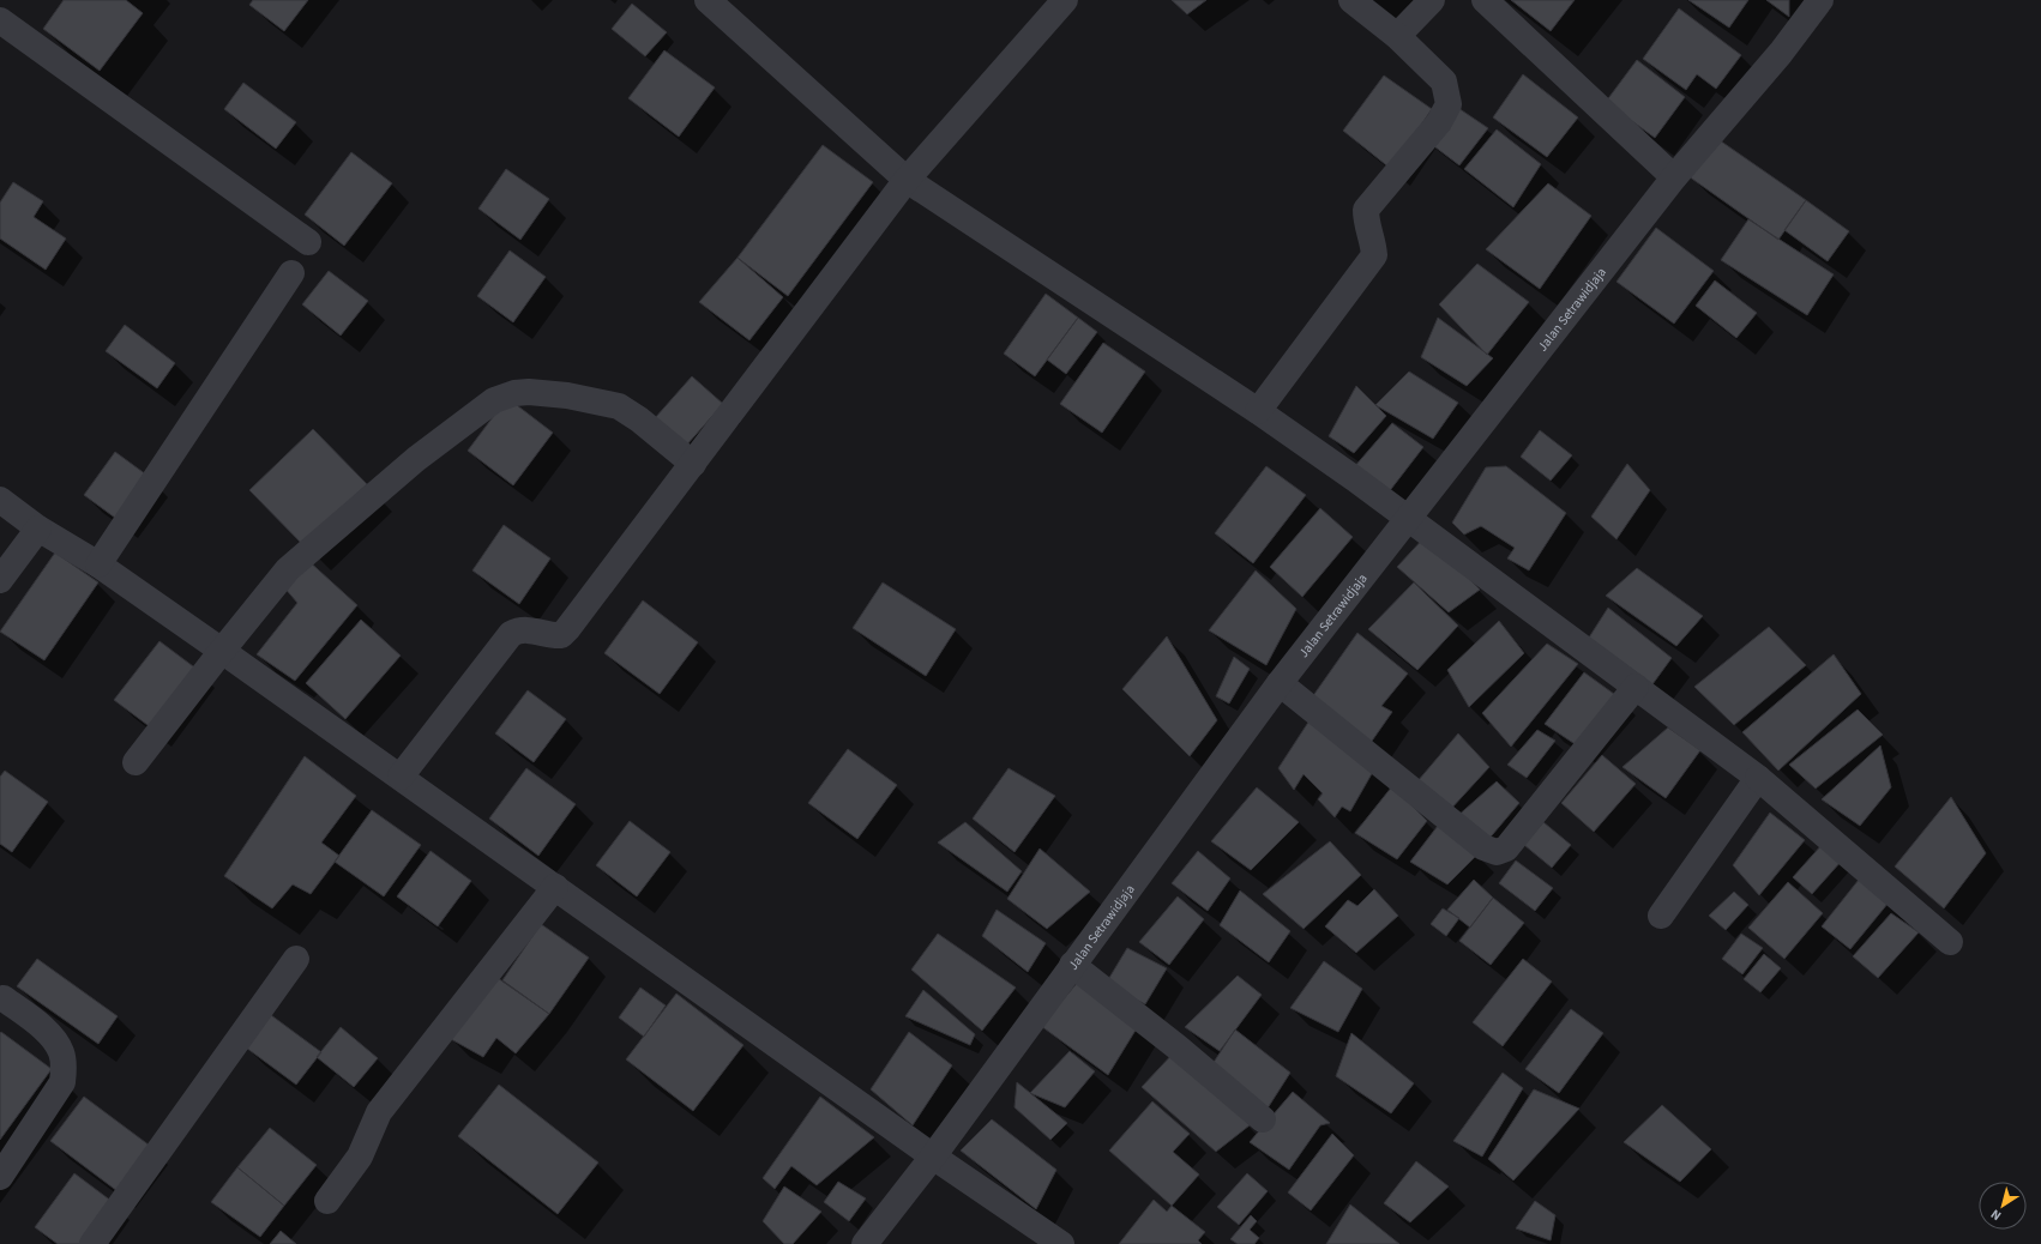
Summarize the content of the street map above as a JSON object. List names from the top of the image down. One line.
{"streets":{"street":["Jalan Setrawidjaja"]},"north":"bottom left"}
